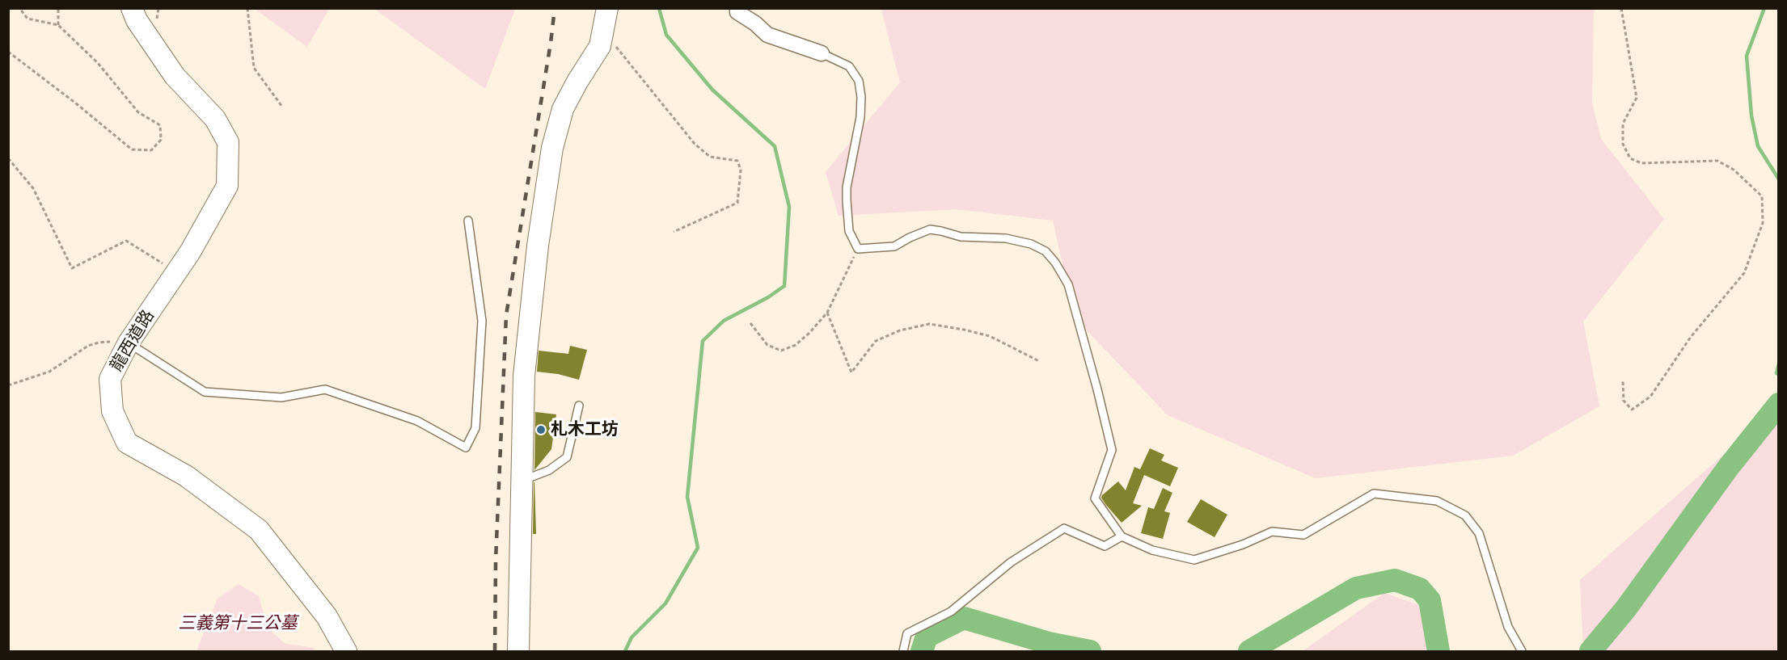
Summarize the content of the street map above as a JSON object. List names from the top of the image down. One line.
{"streets":{"street":["龍西道路"]},"parks":["三義第十三公墓"],"places":["札木工坊"]}
